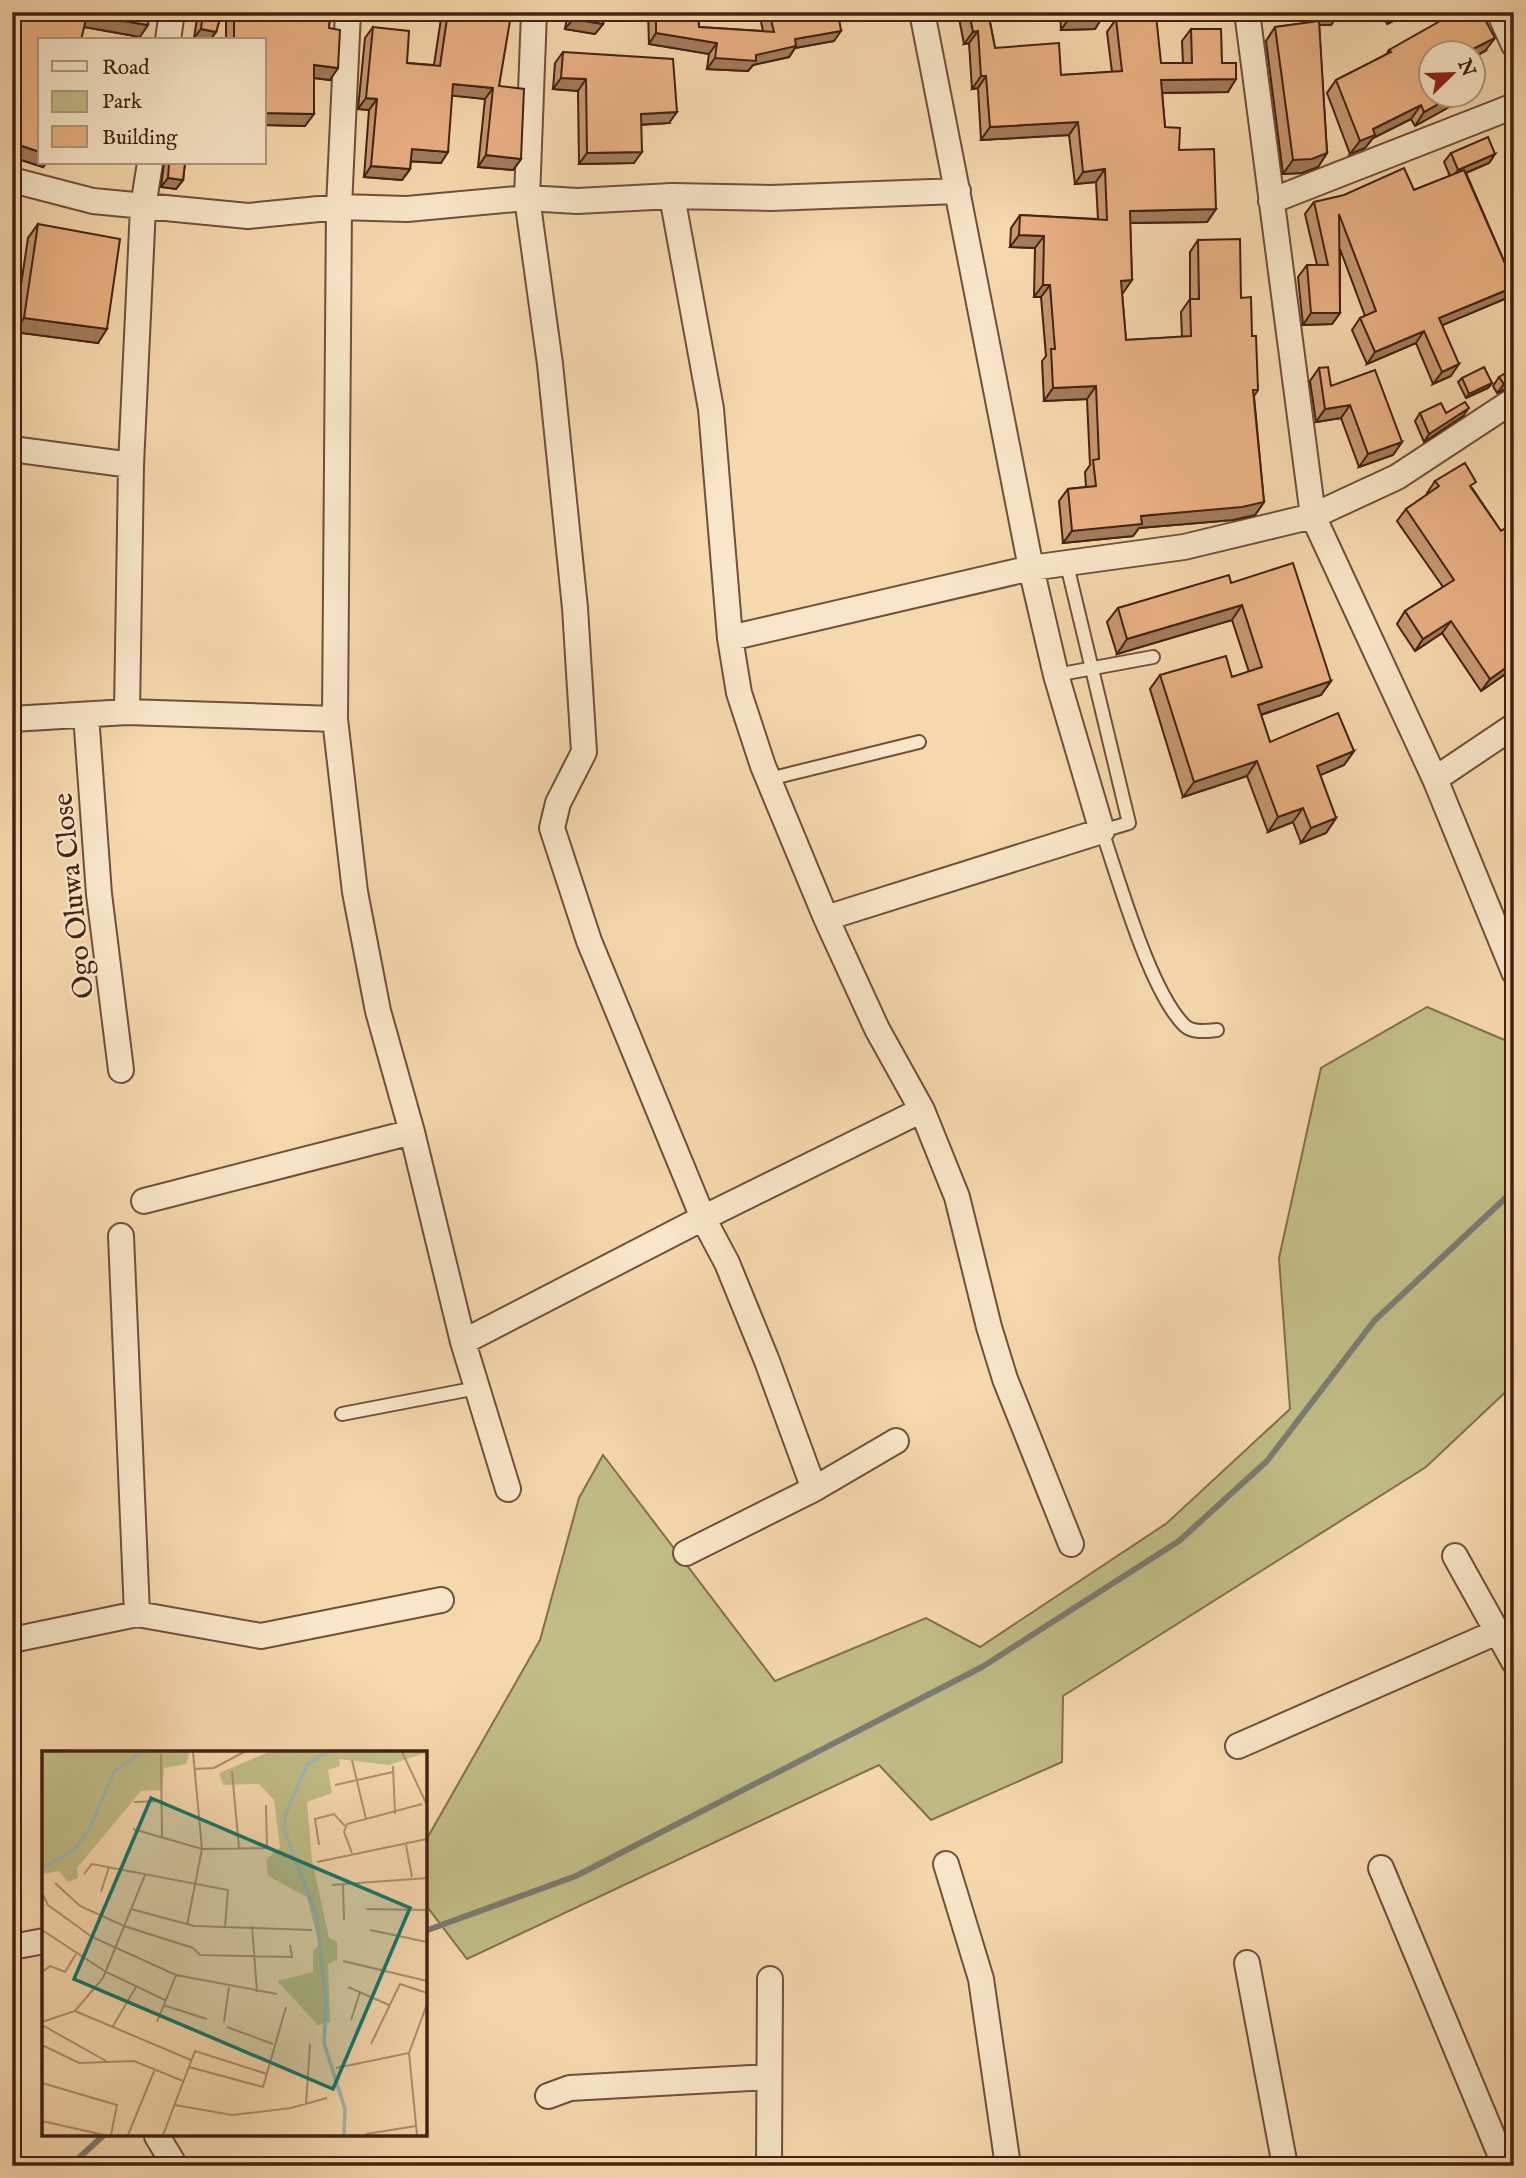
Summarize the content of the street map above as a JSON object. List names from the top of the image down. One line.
{"streets":{"street":["Ogo Oluwa Close"]},"legend":["Road","Park","Building"],"north":"top right"}
